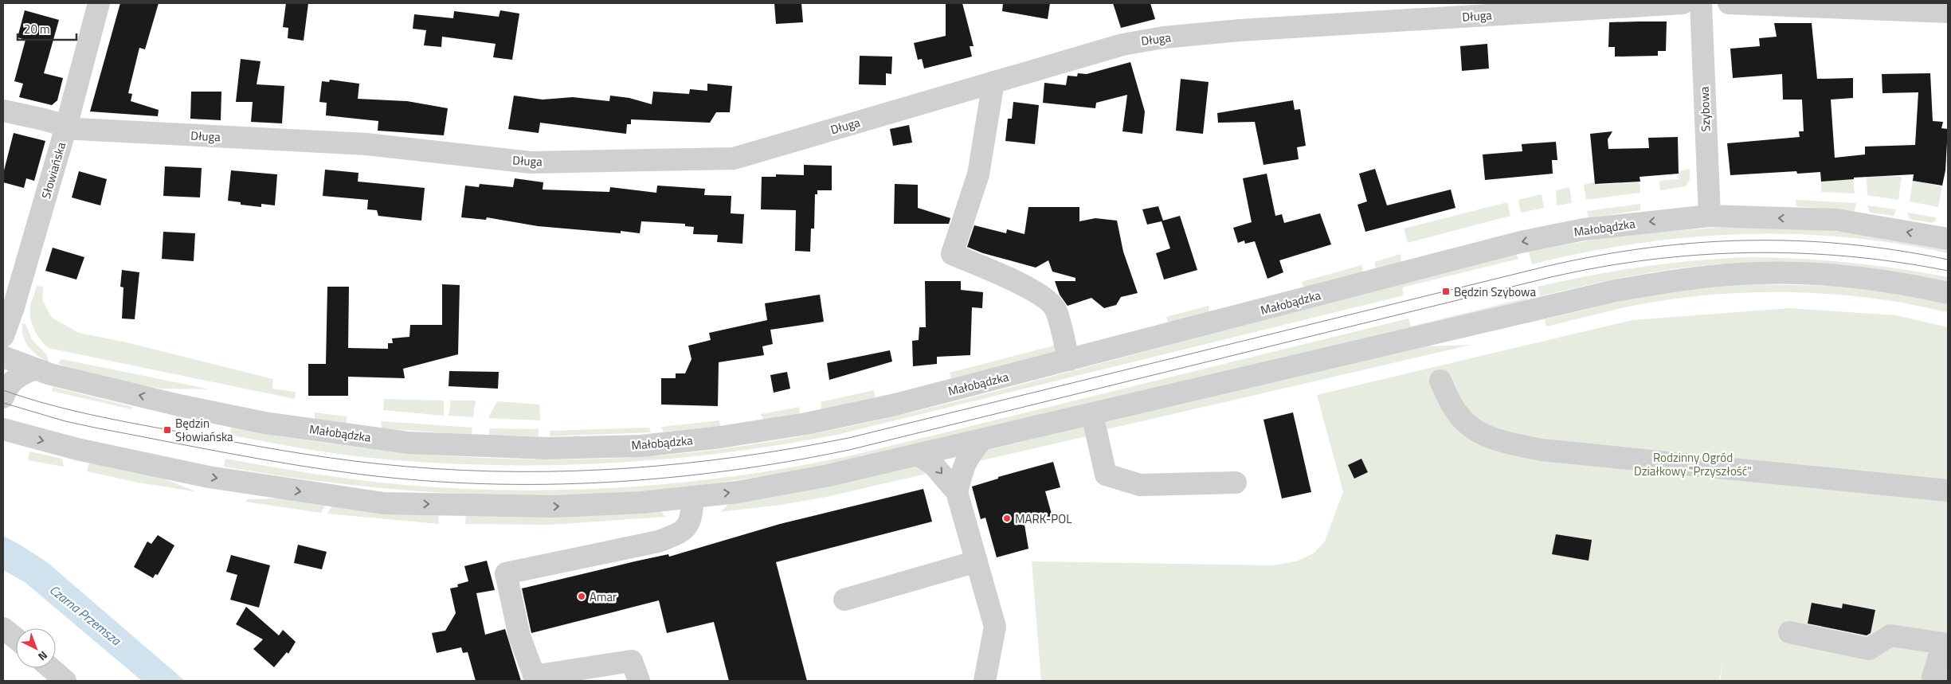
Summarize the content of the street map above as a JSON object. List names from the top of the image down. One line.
{"streets":{"street":["Długa","Szybowa","Słowiańska","Małobądzka"]},"crossings":[["Długa","Słowiańska"],["Szybowa","Małobądzka"]],"water":["Czarna Przemsza"],"parks":["Rodzinny Ogród Działkowy \"Przyszłość\""],"places":{"transit":["Będzin Szybowa","Będzin Słowiańska"],"other":["MARK-POL","Amar"]},"scale_bar":"20 m","north":"bottom right"}
